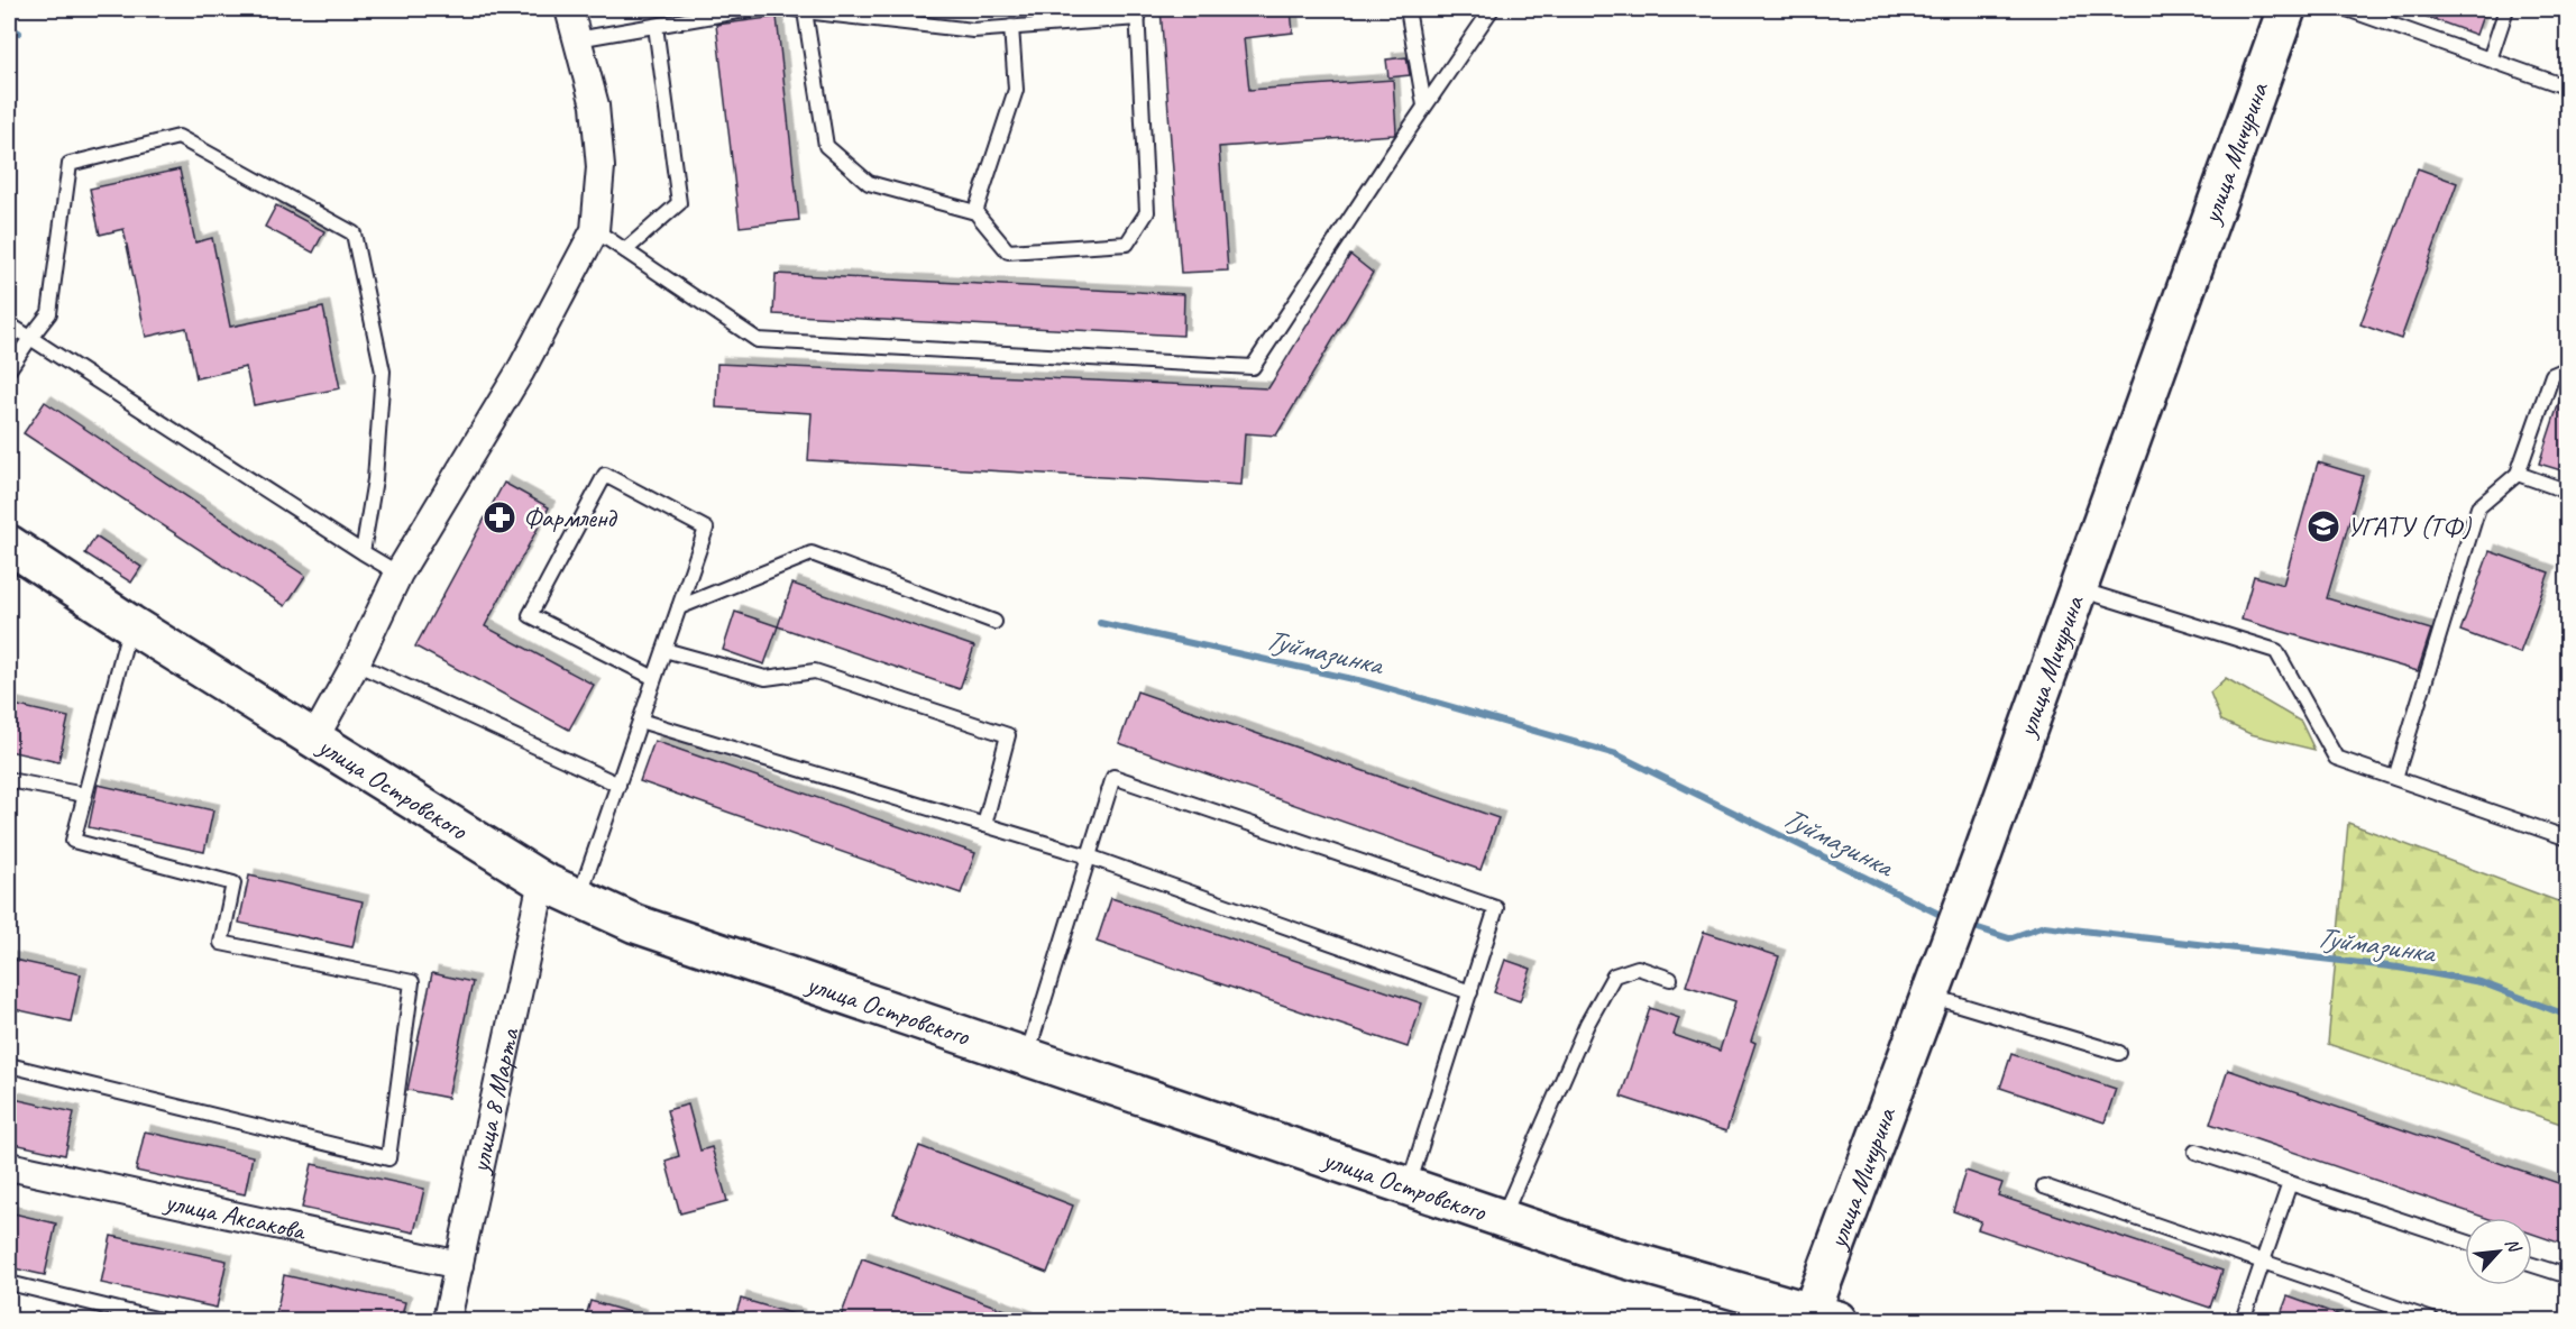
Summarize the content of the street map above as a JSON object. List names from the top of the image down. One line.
{"streets":{"main road":["улица Мичурина","улица Островского"],"street":["улица 8 Марта","улица Аксакова"]},"crossings":[["улица Мичурина","улица Островского"],["улица Островского","улица 8 Марта"],["улица 8 Марта","улица Аксакова"]],"water":["Туймазинка"],"places":{"pharmacy":["Фармленд"],"school or university":["УГАТУ (ТФ)"]},"north":"top right"}
